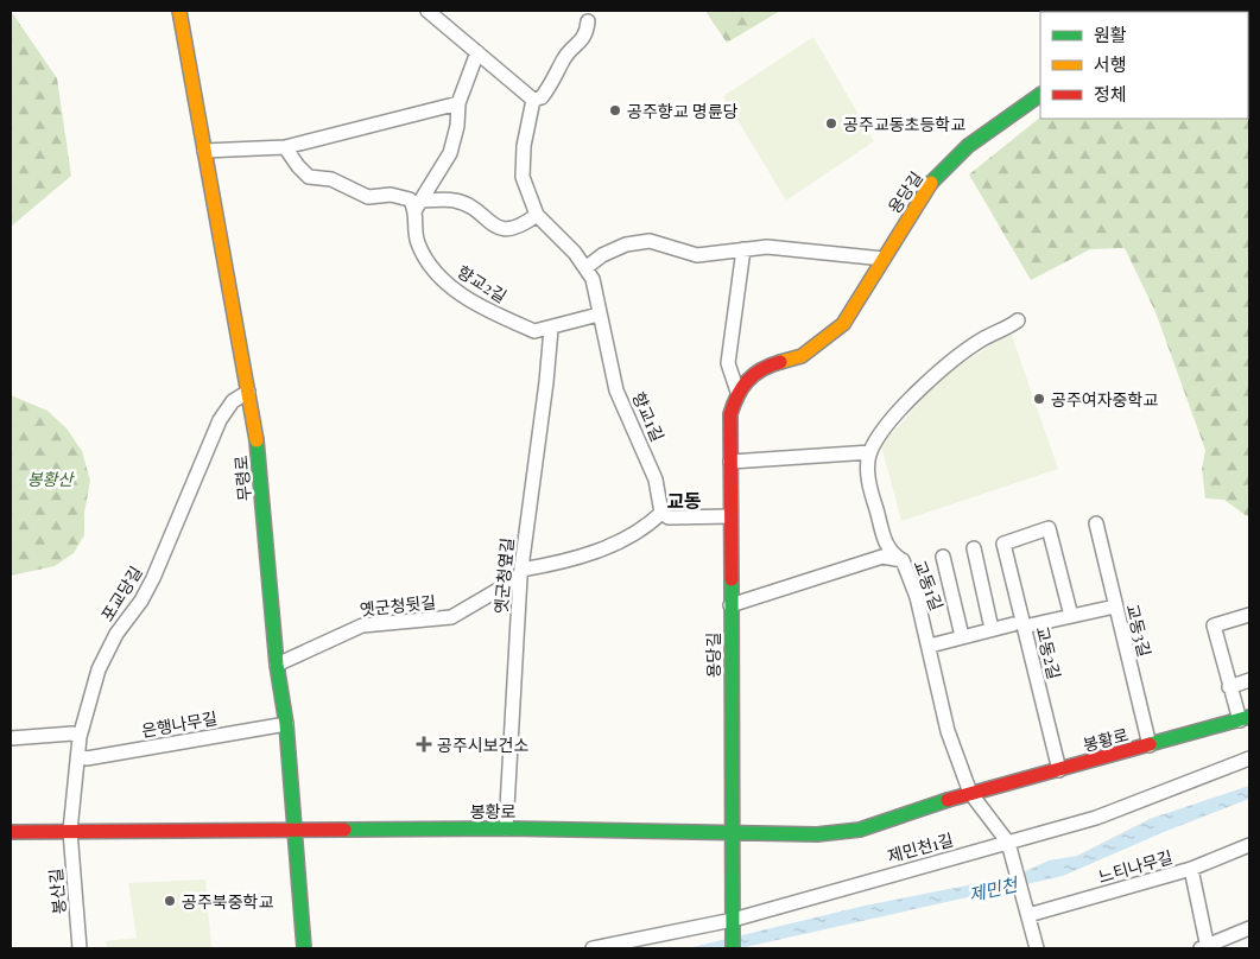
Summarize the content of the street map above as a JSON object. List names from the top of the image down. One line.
{"streets":{"main road":["용당길","무령로","봉황로"],"street":["향교2길","향교1길","옛군청옆길","교동1길","포교당길","옛군청뒷길","교동3길","교동2길","은행나무길","제민천1길","느티나무길","봉산길"]},"crossings":[["용당길","교동1길"],["용당길","봉황로"],["용당길","제민천1길"],["향교2길","향교1길"],["향교2길","옛군청옆길"],["향교1길","옛군청뒷길"],["무령로","포교당길"],["무령로","옛군청뒷길"],["무령로","은행나무길"],["무령로","봉황로"],["옛군청옆길","옛군청뒷길"],["옛군청옆길","봉황로"],["교동1길","봉황로"],["포교당길","은행나무길"],["포교당길","봉황로"],["포교당길","봉산길"],["교동3길","봉황로"],["교동2길","봉황로"],["봉황로","봉산길"]],"districts":["교동"],"water":["제민천"],"parks":["봉황산"],"places":{"other":["공주향교 명륜당","공주교동초등학교","공주여자중학교","공주북중학교"],"health":["공주시보건소"]},"legend":["원활","서행","정체"]}
